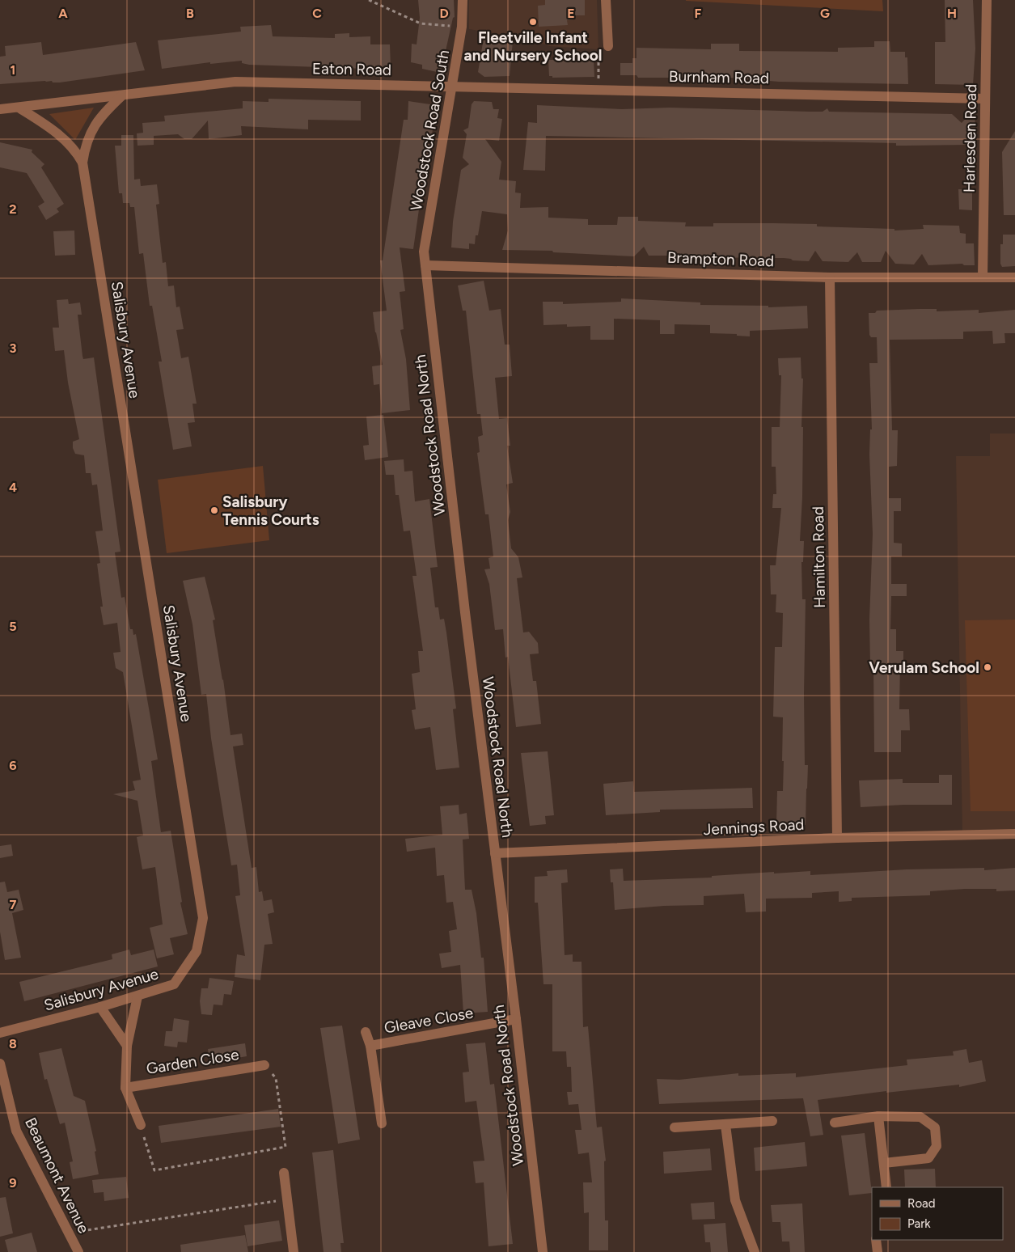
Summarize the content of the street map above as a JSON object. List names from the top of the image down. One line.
{"streets":{"street":["Eaton Road","Burnham Road","Woodstock Road South","Harlesden Road","Brampton Road","Salisbury Avenue","Woodstock Road North","Hamilton Road","Jennings Road","Gleave Close","Garden Close","Beaumont Avenue"]},"crossings":[["Eaton Road","Burnham Road"],["Eaton Road","Woodstock Road South"],["Eaton Road","Salisbury Avenue"],["Burnham Road","Woodstock Road South"],["Burnham Road","Harlesden Road"],["Woodstock Road South","Brampton Road"],["Woodstock Road South","Woodstock Road North"],["Harlesden Road","Brampton Road"],["Brampton Road","Woodstock Road North"],["Brampton Road","Hamilton Road"],["Salisbury Avenue","Garden Close"],["Woodstock Road North","Jennings Road"],["Woodstock Road North","Gleave Close"],["Hamilton Road","Jennings Road"]],"places":["Fleetville Infant and Nursery School","Salisbury Tennis Courts","Verulam School"],"legend":["Road","Park"],"grid":{"columns":["A","B","C","D","E","F","G","H"],"rows":["1","2","3","4","5","6","7","8","9"]}}
